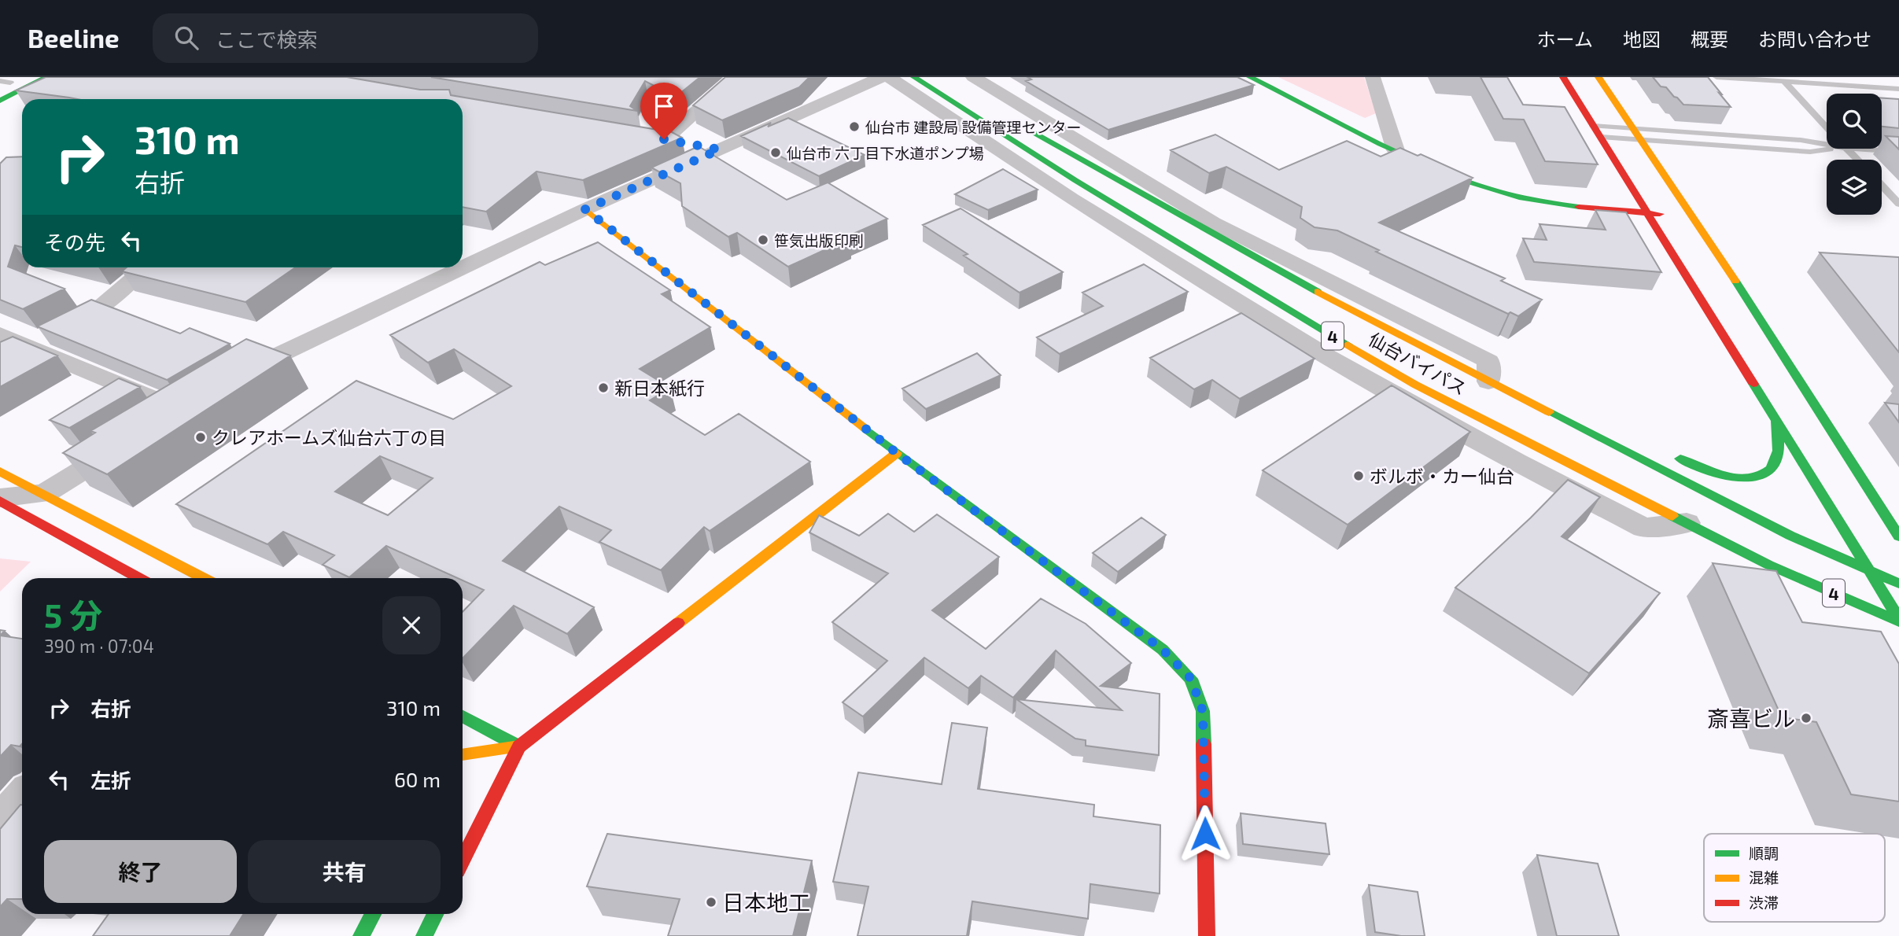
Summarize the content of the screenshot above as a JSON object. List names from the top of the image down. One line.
{"streets":{"main road":["4","仙台バイパス"]},"places":["仙台市 建設局 設備管理センター","仙台市 六丁目下水道ポンプ場","笹気出版印刷","新日本紙行","クレアホームズ仙台六丁の目","ボルボ・カー仙台","斎喜ビル","日本地工"],"legend":["順調","混雑","渋滞"],"page":{"header":"Beeline","search":"ここで検索","nav":["ホーム","地図","概要","お問い合わせ"],"turn":["310 m","右折"],"then":"その先","heading":["5 分","390 m · 07:04"],"list":[{"name":"右折","value":"310 m"},{"name":"左折","value":"60 m"}],"buttons":["終了","共有"]}}
